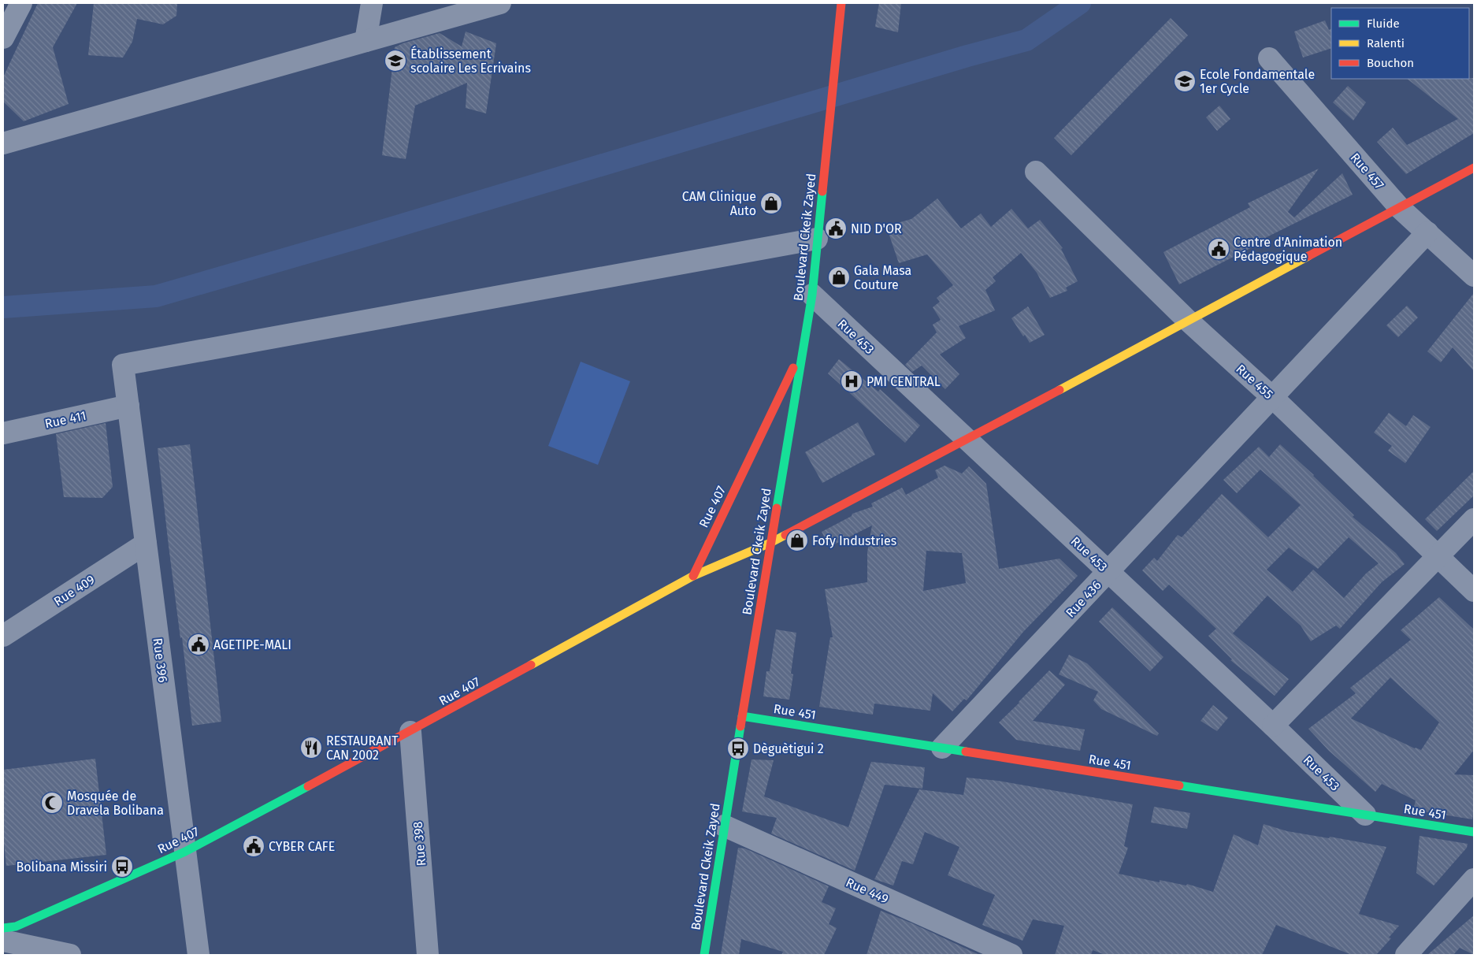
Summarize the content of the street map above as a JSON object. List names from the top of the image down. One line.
{"streets":{"main road":["Boulevard Ckeik Zayed","Rue 407","Rue 451"],"street":["Rue 457","Rue 453","Rue 455","Rue 411","Rue 409","Rue 436","Rue 396","Rue 398","Rue 449"]},"crossings":[["Rue 457","Rue 436"],["Boulevard Ckeik Zayed","Rue 453"],["Boulevard Ckeik Zayed","Rue 407"],["Boulevard Ckeik Zayed","Rue 396"],["Boulevard Ckeik Zayed","Rue 451"],["Boulevard Ckeik Zayed","Rue 449"],["Rue 453","Rue 436"],["Rue 453","Rue 451"],["Rue 455","Rue 436"],["Rue 411","Rue 396"],["Rue 407","Rue 396"],["Rue 407","Rue 398"],["Rue 409","Rue 396"],["Rue 436","Rue 451"]],"places":{"school or university":["Établissement scolaire Les Ecrivains","Ecole Fondamentale 1er Cycle"],"shop":["CAM Clinique Auto","Gala Masa Couture","Fofy Industries"],"public building":["NID D'OR","Centre d'Animation Pédagogique","AGETIPE-MALI","CYBER CAFE"],"hospital":["PMI CENTRAL"],"restaurant":["RESTAURANT CAN 2002"],"bus stop":["Dèguètigui 2","Bolibana Missiri"],"mosque":["Mosquée de Dravela Bolibana"]},"legend":["Fluide","Ralenti","Bouchon"]}
